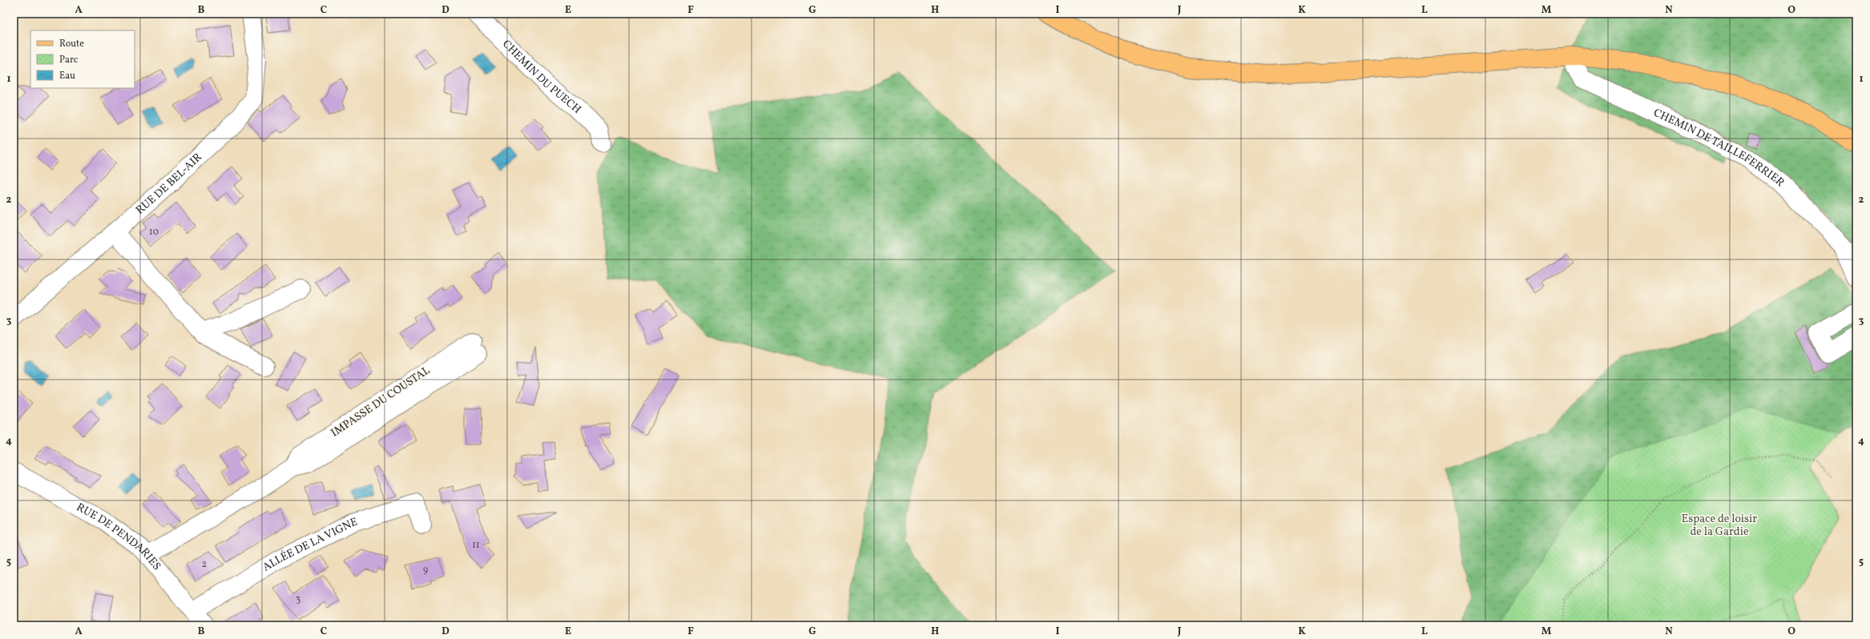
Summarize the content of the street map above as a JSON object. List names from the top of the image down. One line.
{"streets":{"street":["CHEMIN DU PUECH","CHEMIN DE TAILLEFERRIER","RUE DE BEL-AIR","IMPASSE DU COUSTAL","RUE DE PENDARIES","ALLÉE DE LA VIGNE"]},"crossings":[["IMPASSE DU COUSTAL","RUE DE PENDARIES"],["RUE DE PENDARIES","ALLÉE DE LA VIGNE"]],"parks":["Espace de loisir de la Gardie"],"house_numbers":["10","11","2","9","3"],"legend":["Route","Parc","Eau"],"grid":{"columns":["A","B","C","D","E","F","G","H","I","J","K","L","M","N","O"],"rows":["1","2","3","4","5"]}}
